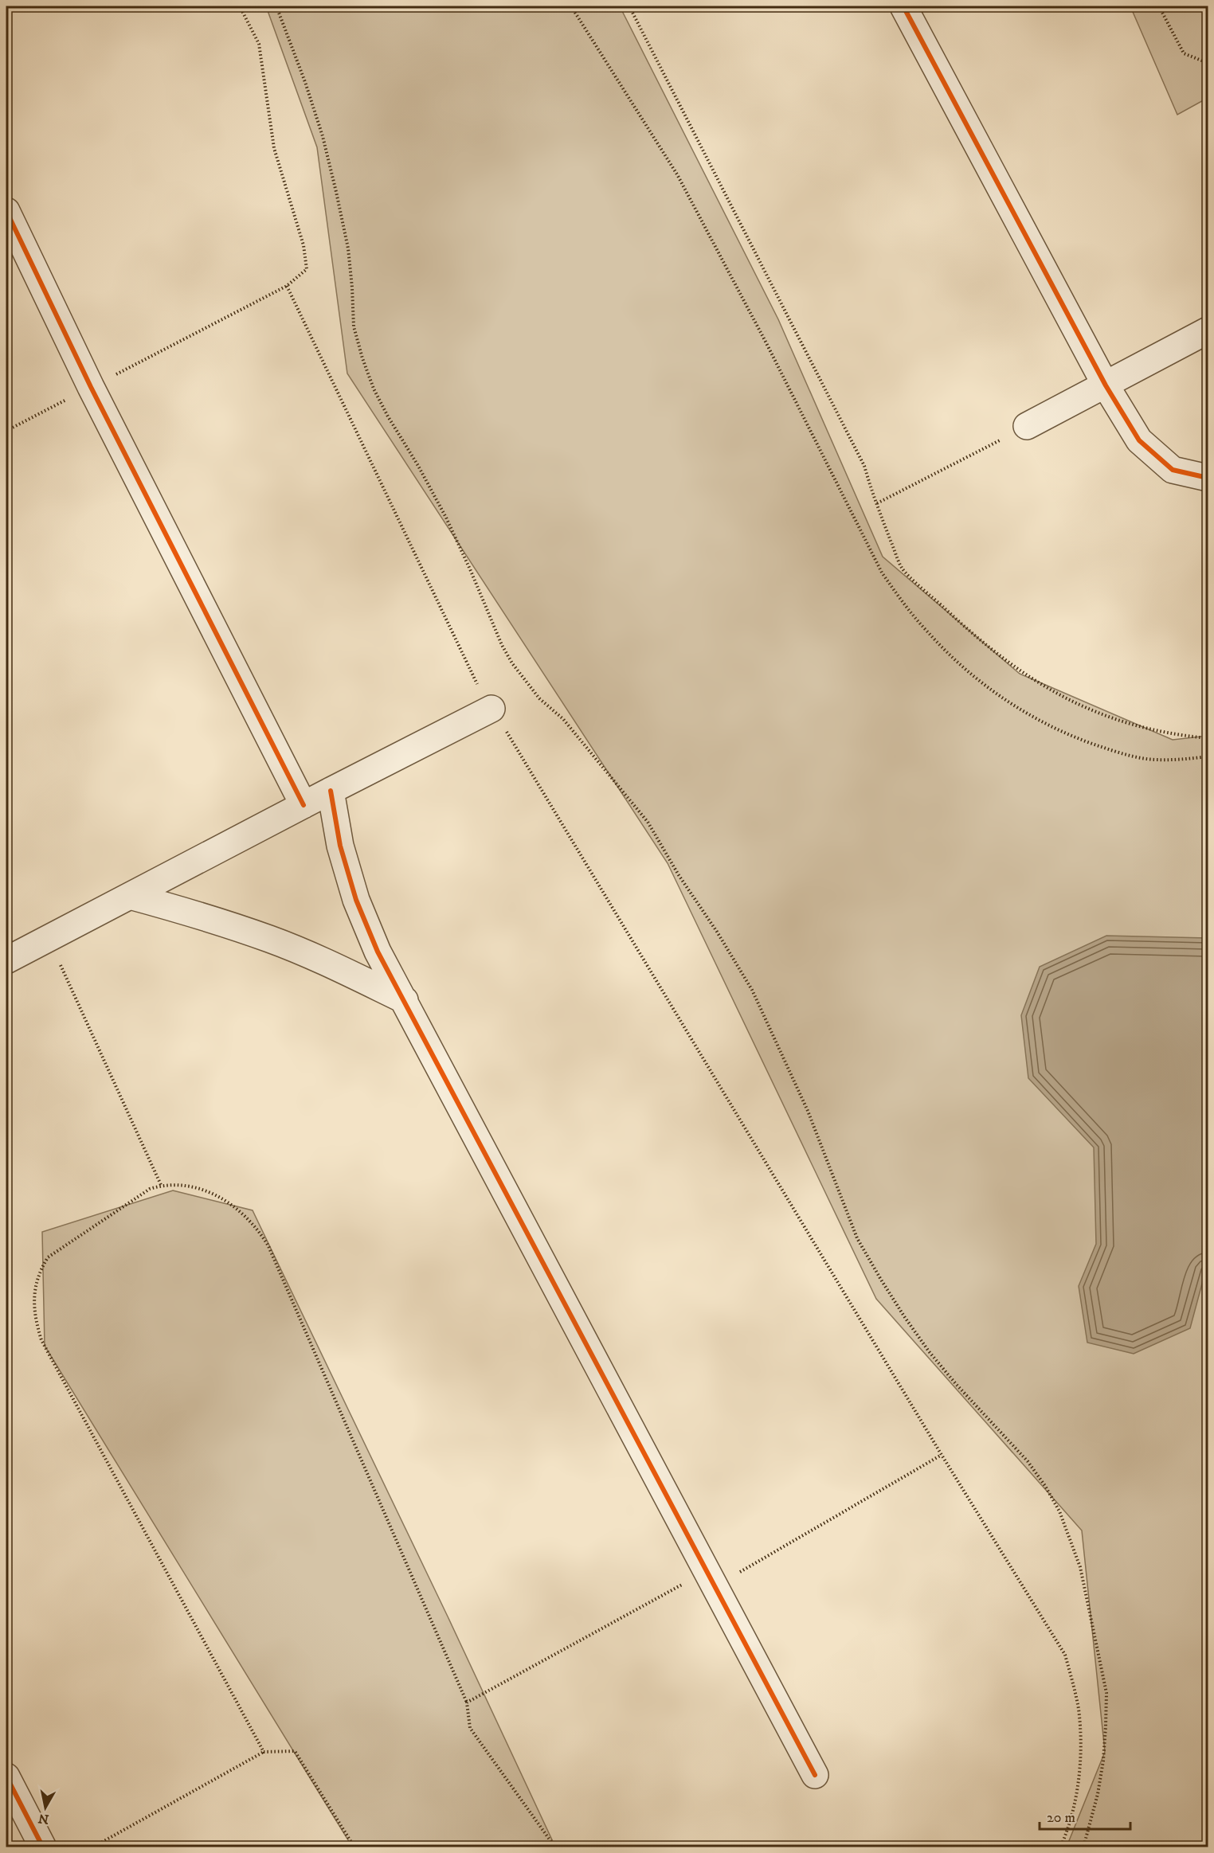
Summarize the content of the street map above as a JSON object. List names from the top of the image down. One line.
{"scale_bar":"20 m","north":"bottom"}
